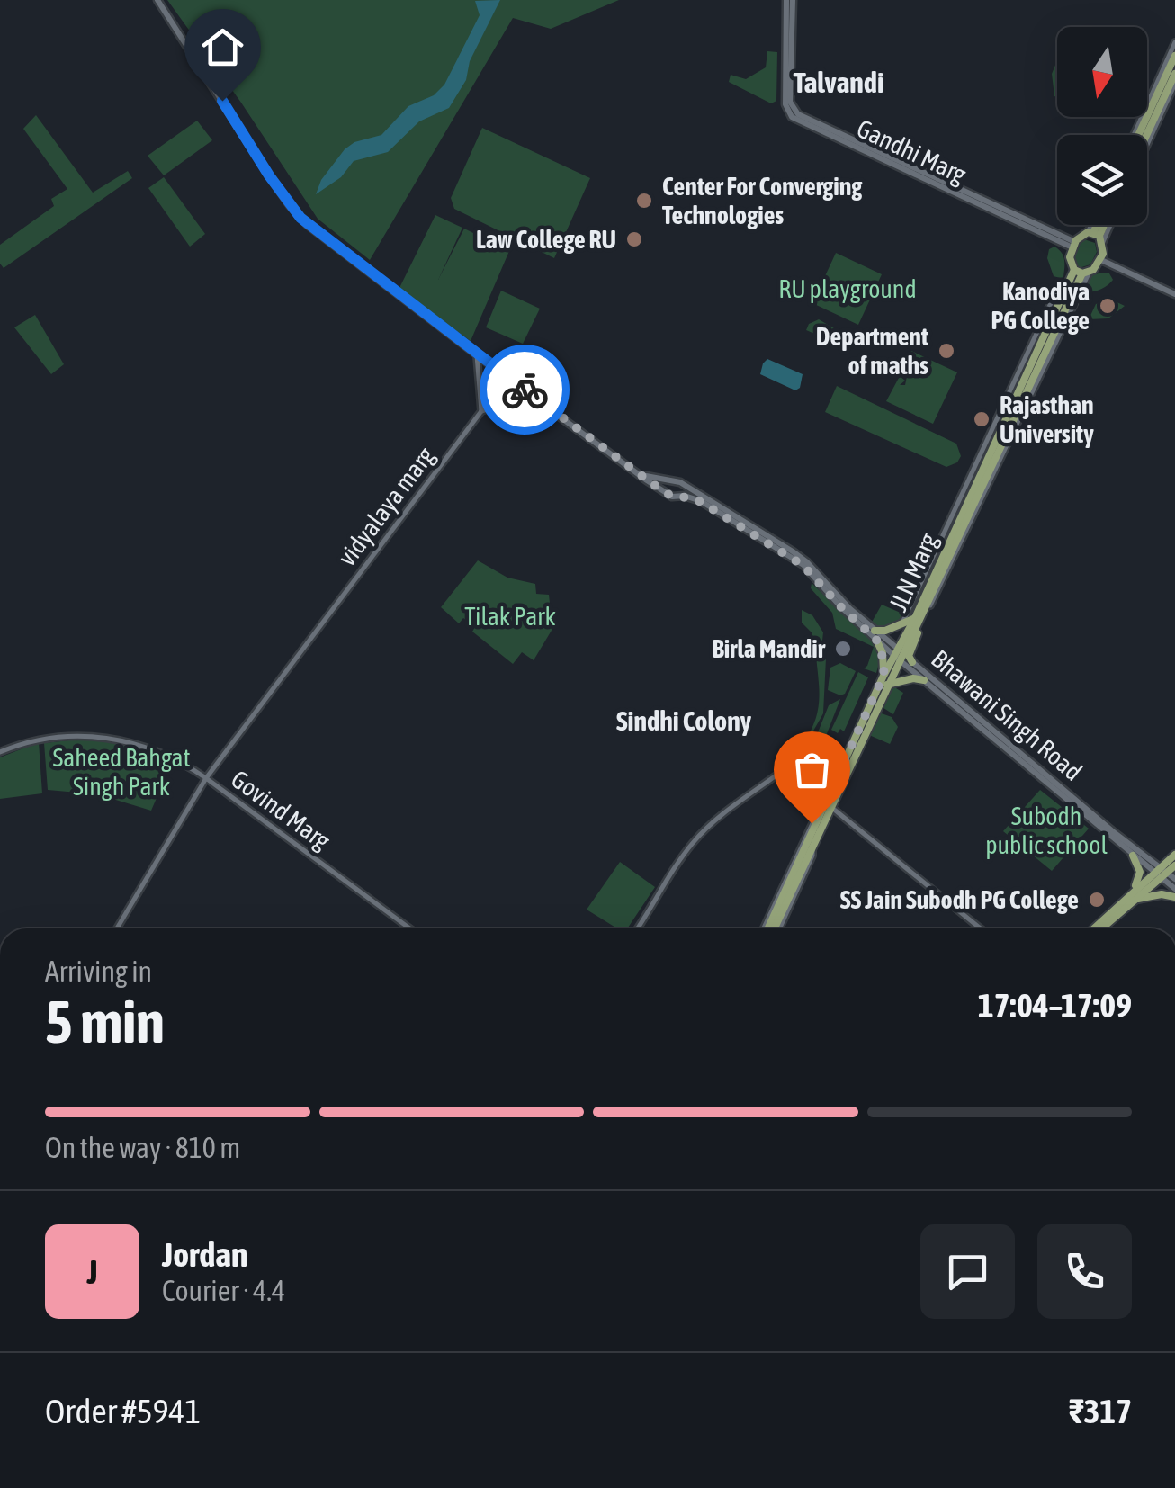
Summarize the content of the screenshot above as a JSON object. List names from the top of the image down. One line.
{"streets":{"main road":["Gandhi Marg","JLN Marg","Bhawani Singh Road"],"street":["vidyalaya marg","Govind Marg"]},"crossings":[["vidyalaya marg","Govind Marg"],["JLN Marg","Bhawani Singh Road"]],"districts":["Talvandi","Sindhi Colony"],"parks":["RU playground","Tilak Park","Saheed Bahgat Singh Park","Subodh public school"],"places":["Center For Converging Technologies","Law College RU","Kanodiya PG College","Department of maths","Rajasthan University","Birla Mandir","SS Jain Subodh PG College"],"north":"bottom","page":{"heading":["5 min","Arriving in","17:04–17:09"],"panel":["Jordan","Courier · 4.4","Order #5941","₹317"],"bar":"On the way · 810 m","round":"J"}}
